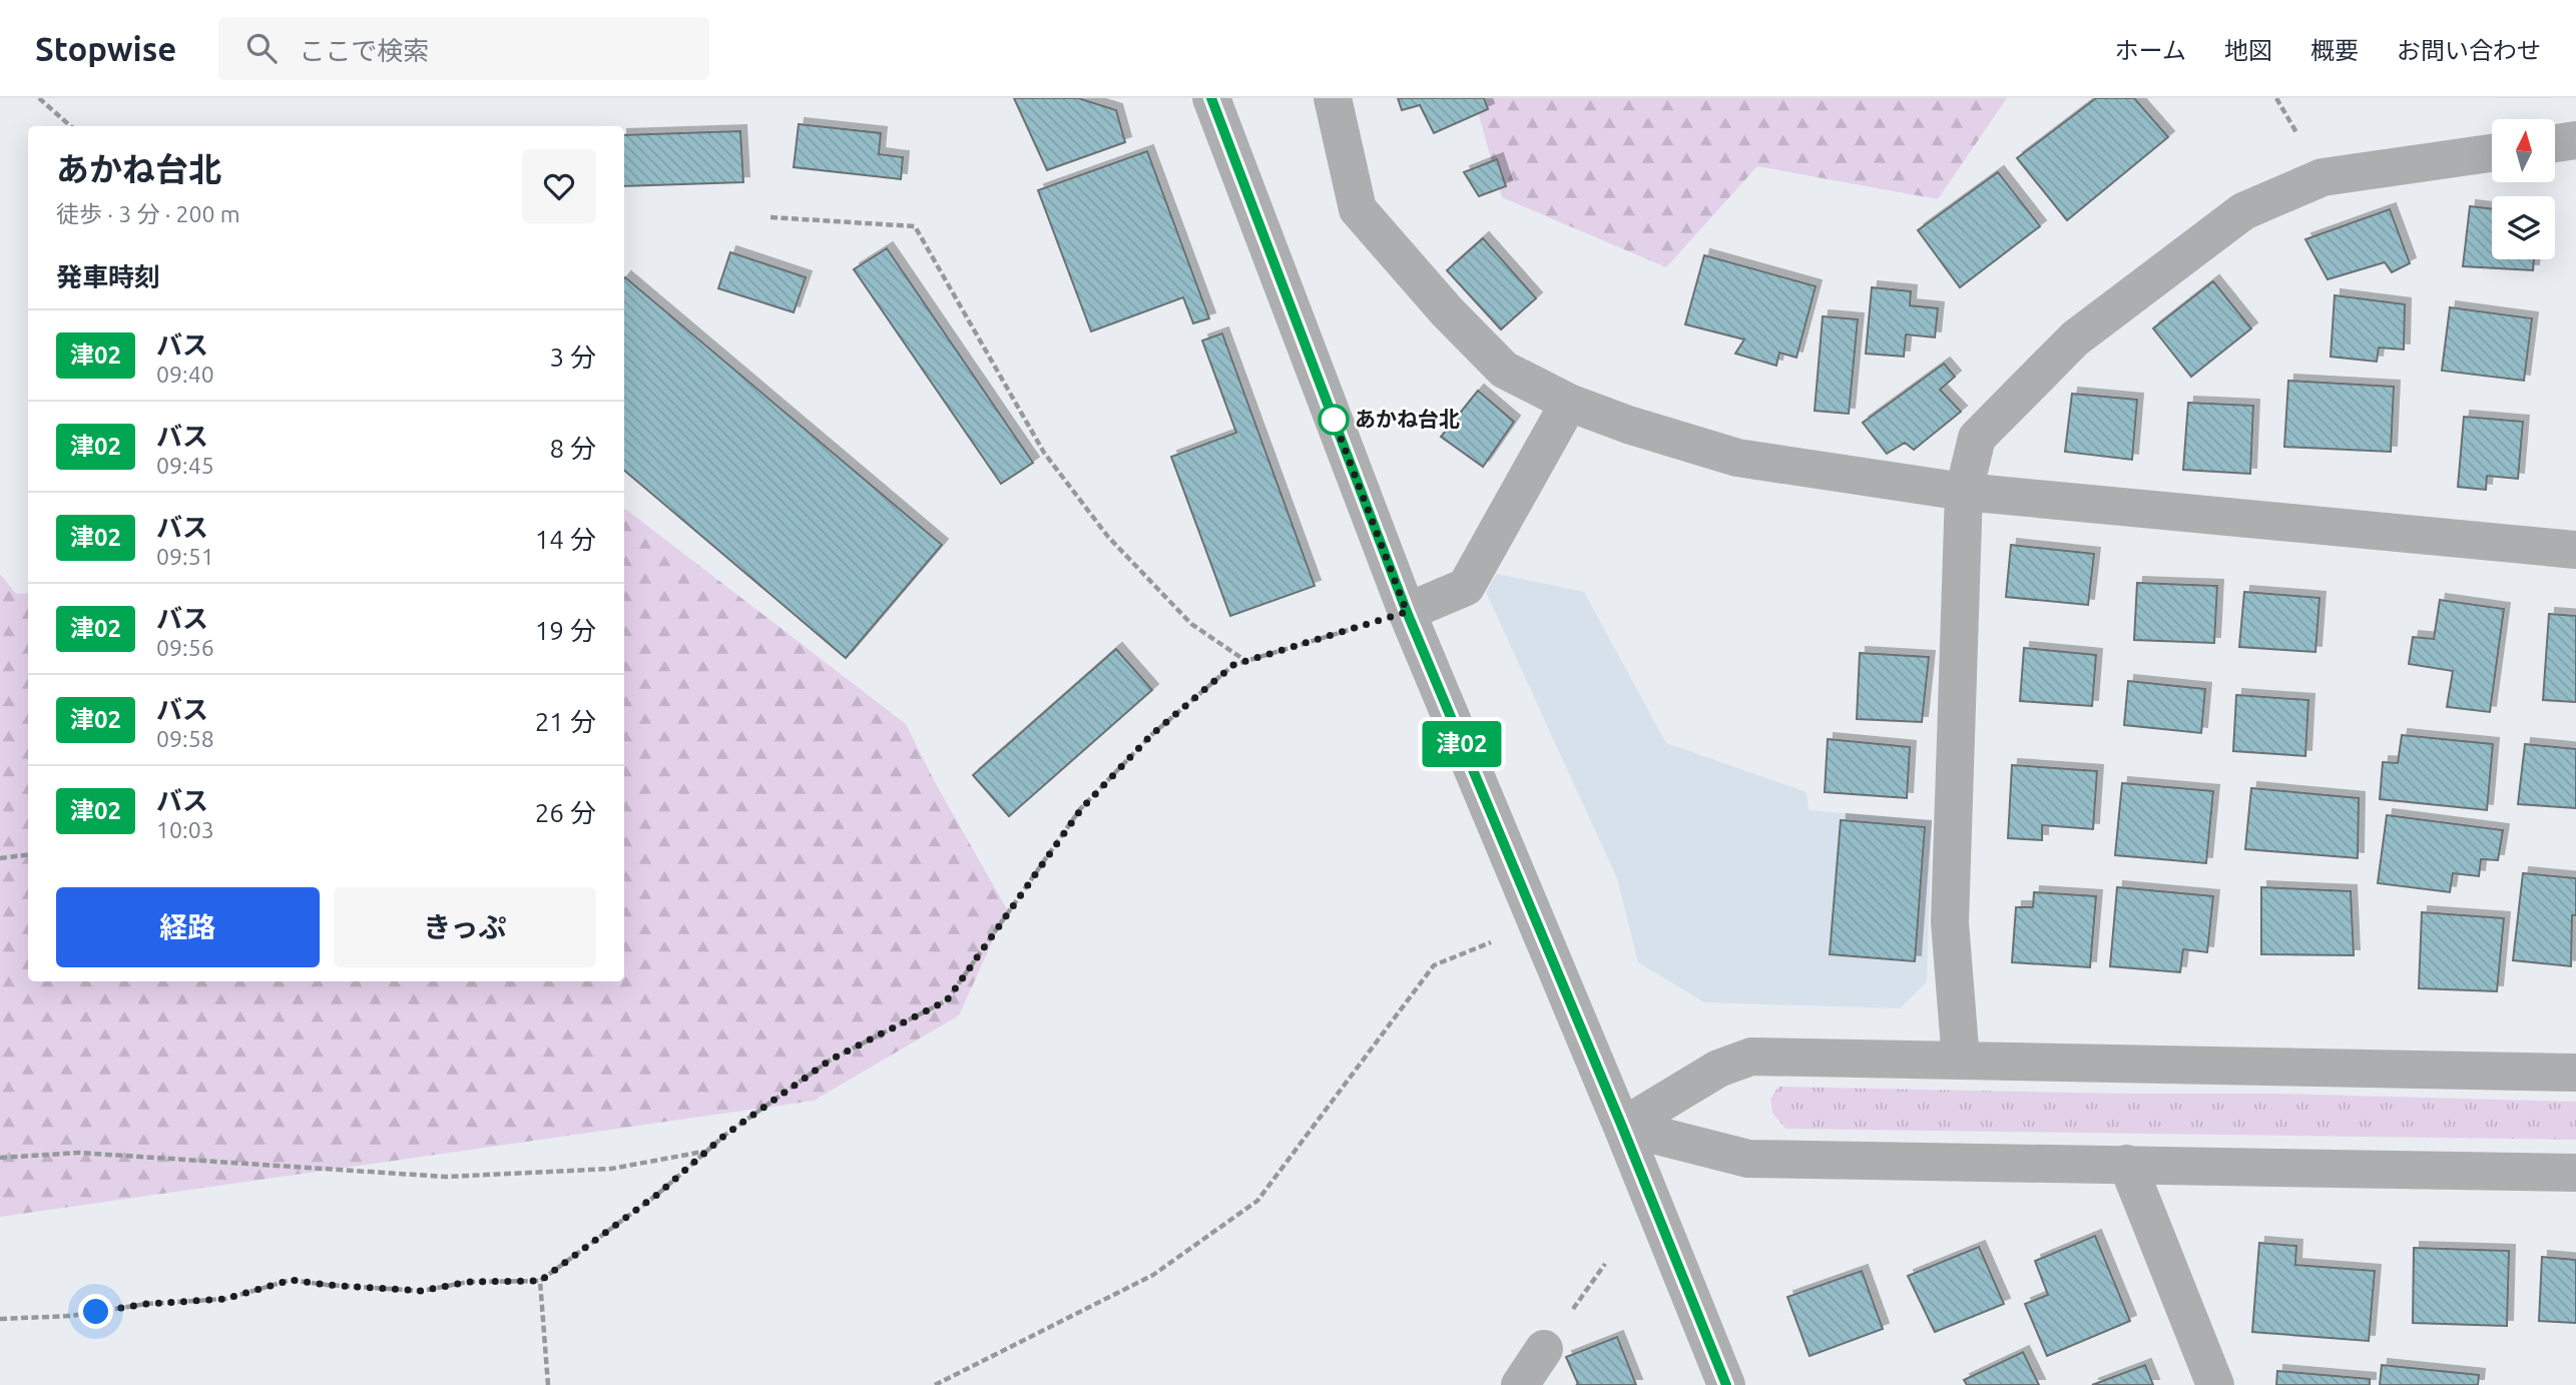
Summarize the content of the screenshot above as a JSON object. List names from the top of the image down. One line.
{"places":["あかね台北"],"lines":["bus line 津02"],"north":"top","page":{"header":"Stopwise","search":"ここで検索","nav":["ホーム","地図","概要","お問い合わせ"],"on_map":"津02","heading":[["あかね台北","徒歩 · 3 分 · 200 m"],"発車時刻"],"list":[{"mark":"津02","name":"バス","note":"09:40","value":"3 分"},{"mark":"津02","name":"バス","note":"09:45","value":"8 分"},{"mark":"津02","name":"バス","note":"09:51","value":"14 分"},{"mark":"津02","name":"バス","note":"09:56","value":"19 分"},{"mark":"津02","name":"バス","note":"09:58","value":"21 分"},{"mark":"津02","name":"バス","note":"10:03","value":"26 分"}],"buttons":["経路","きっぷ"]}}
